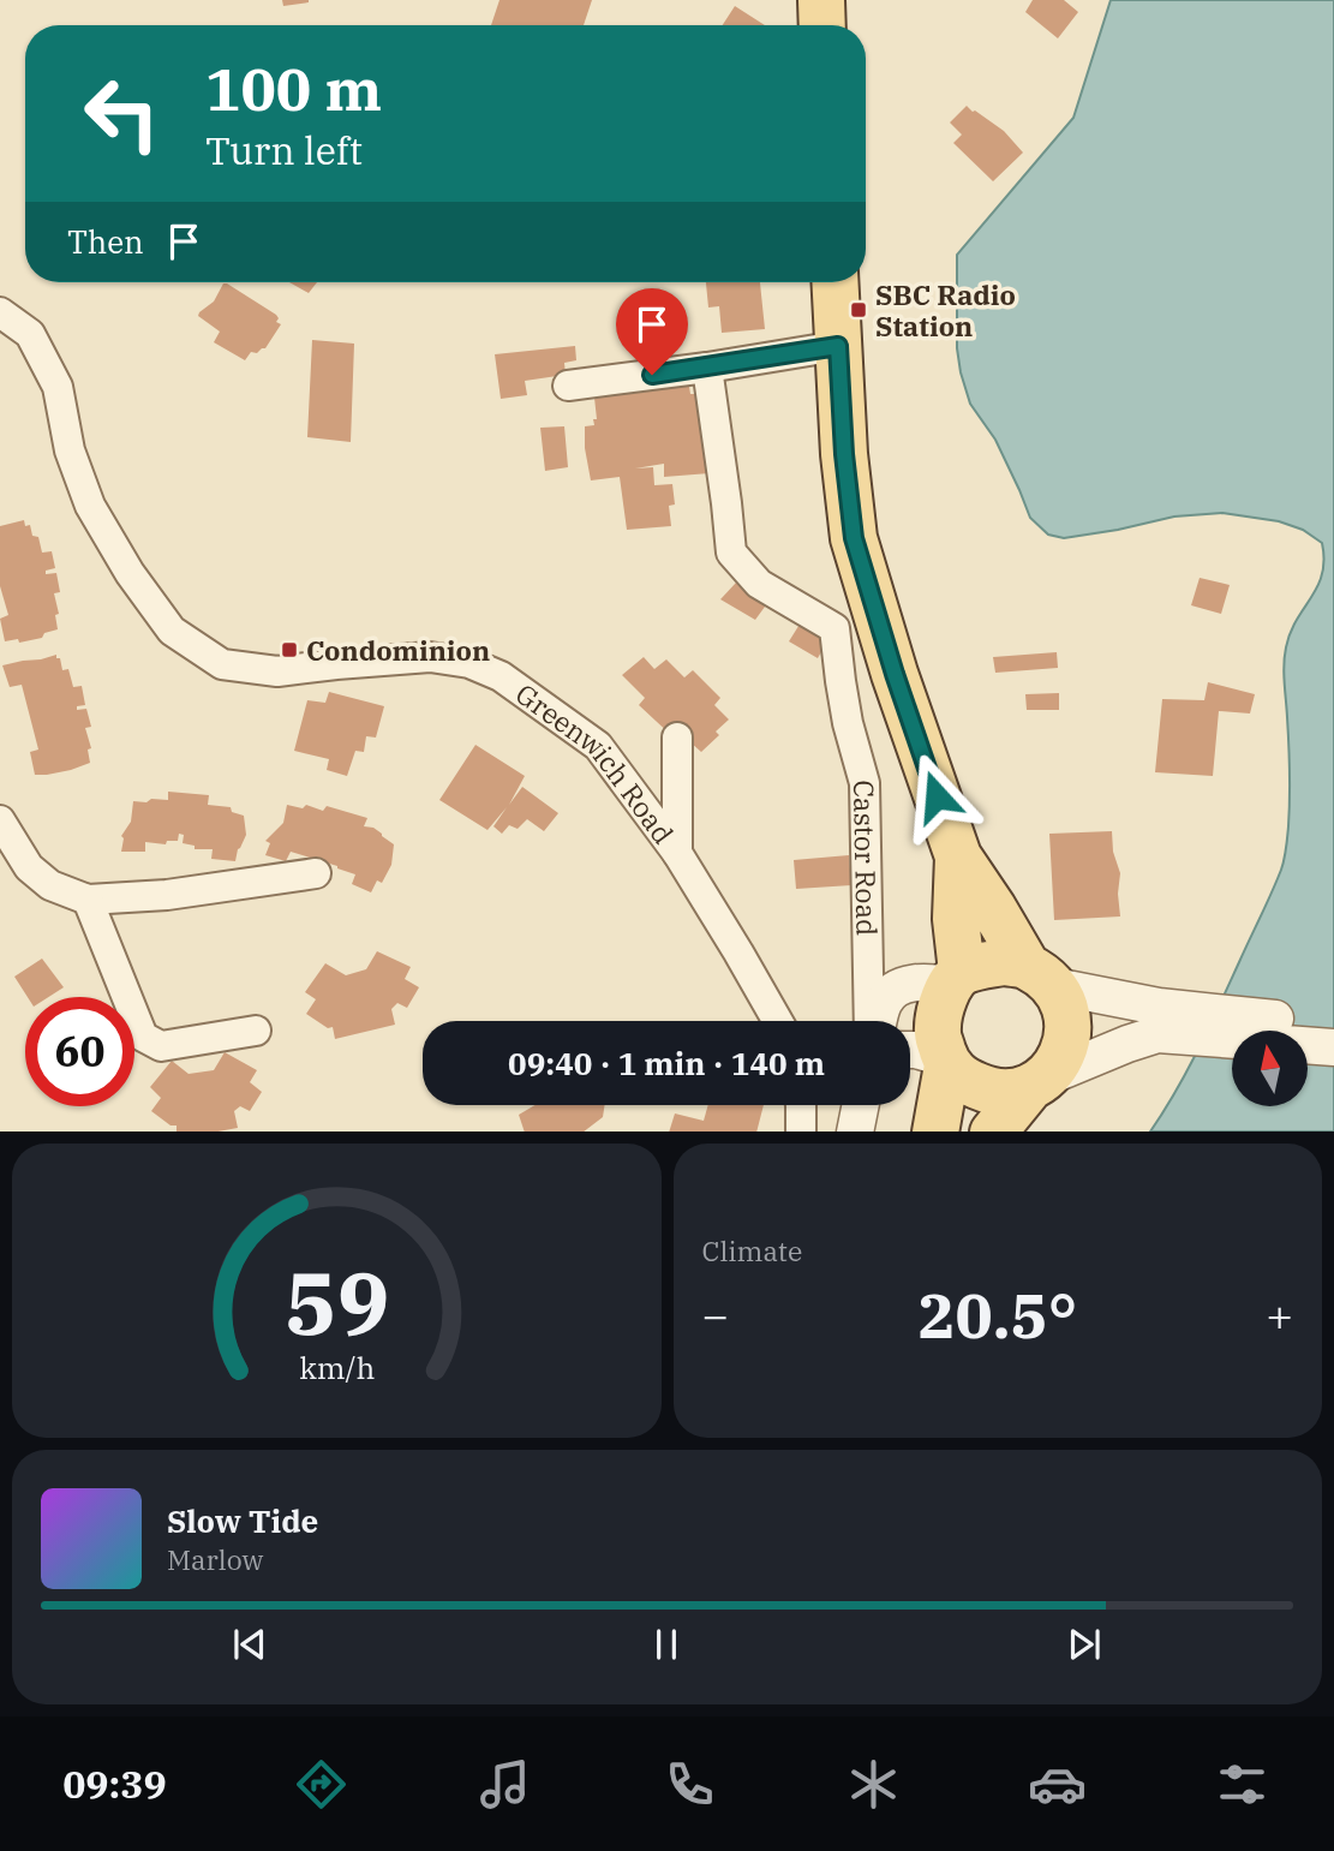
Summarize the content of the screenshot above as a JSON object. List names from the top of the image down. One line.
{"streets":{"street":["Greenwich Road","Castor Road"]},"places":{"transit":["SBC Radio Station","Condominion"]},"north":"top","page":{"turn":["100 m","Turn left"],"then":"Then","limit":"60","trip":"09:40 · 1 min · 140 m","tile":"Climate","heat":["−","20.5°","+"],"song":["Slow Tide","Marlow"],"tabs":"09:39","gauge":["59","km/h"]}}
